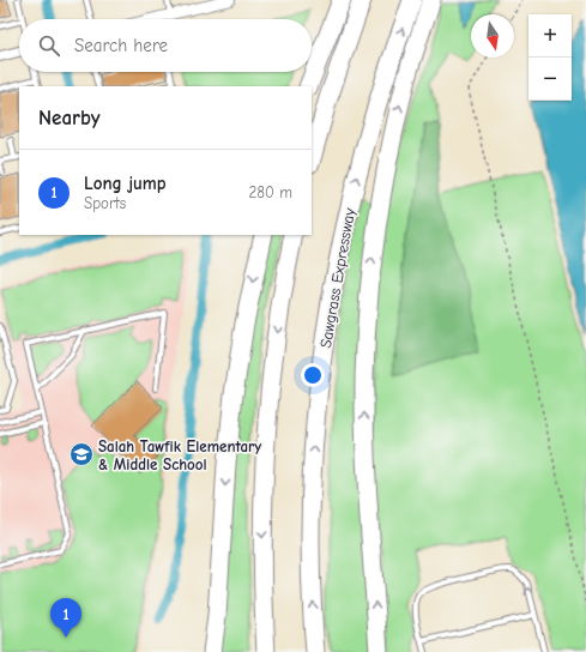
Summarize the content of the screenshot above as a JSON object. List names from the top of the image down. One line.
{"streets":{"highway":["Sawgrass Expressway"]},"places":{"school or university":["Salah Tawfik Elementary & Middle School"]},"north":"bottom","page":{"map_buttons":["+","−"],"search":"Search here","heading":"Nearby","list":[{"mark":"1","name":"Long jump","note":"Sports","value":"280 m"}],"pins":"1"}}
